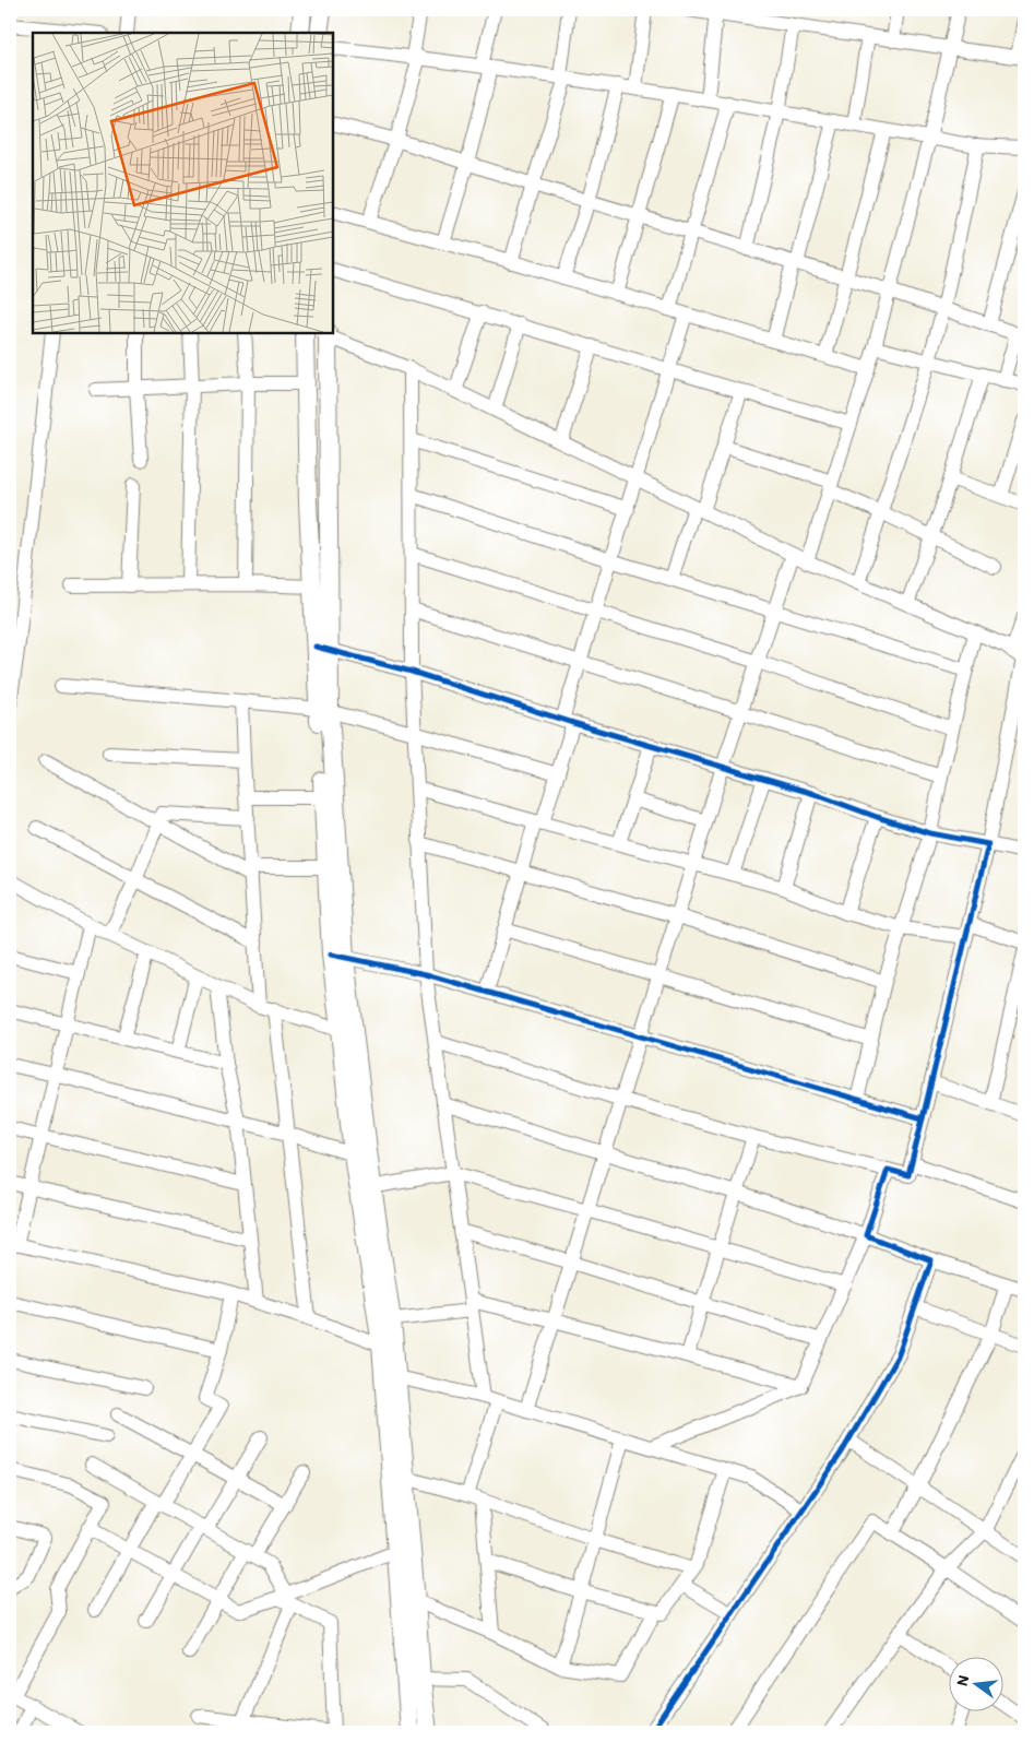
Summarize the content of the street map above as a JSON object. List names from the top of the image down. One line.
{"north":"left"}
